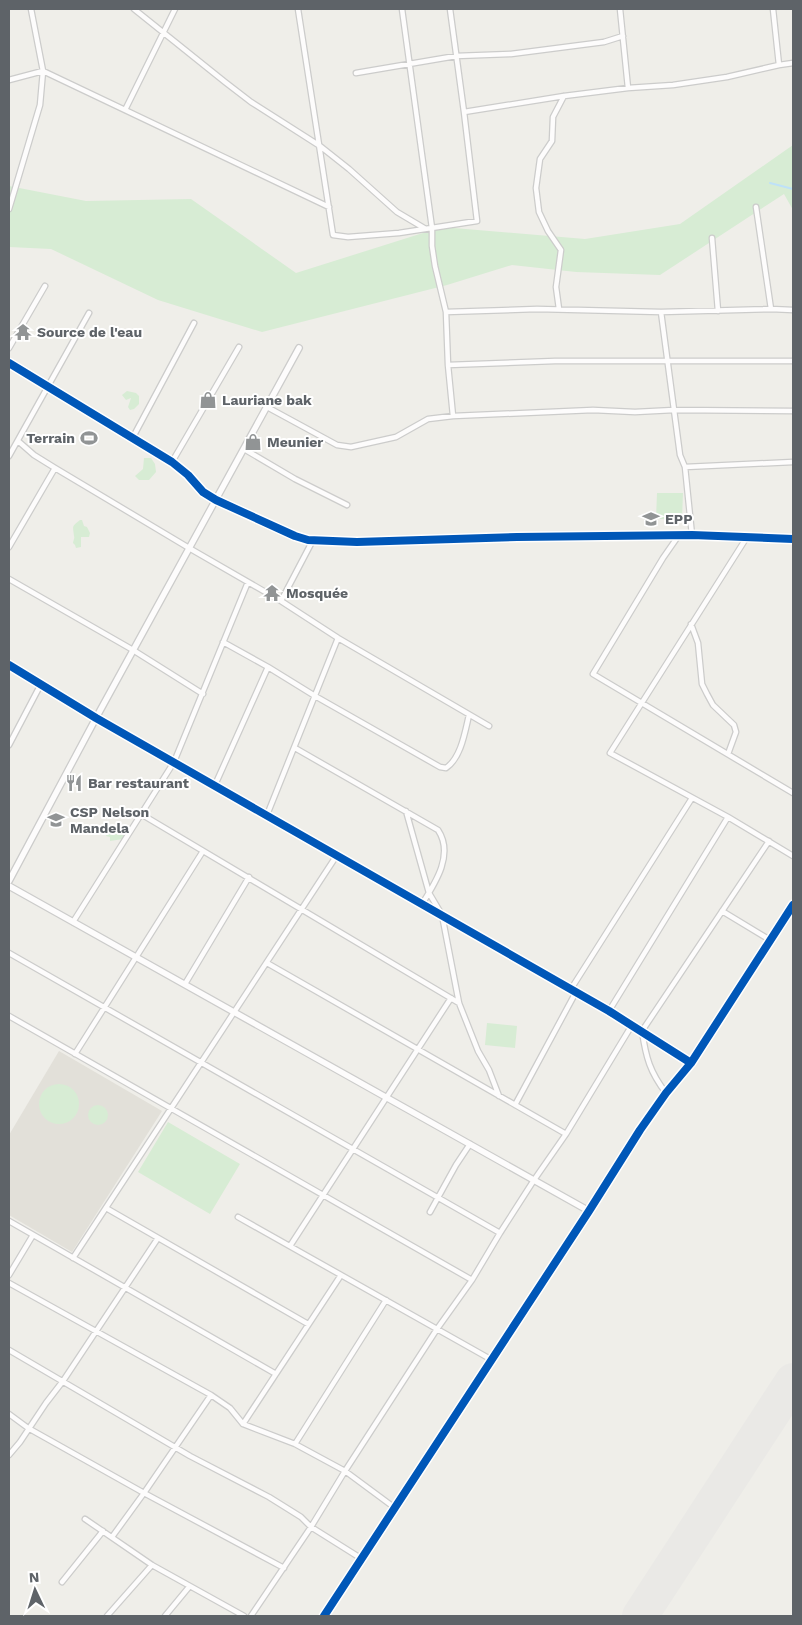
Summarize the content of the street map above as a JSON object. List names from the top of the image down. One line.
{"places":{"temple":["Source de l'eau","Mosquée"],"shop":["Lauriane bak","Meunier"],"sports":["Terrain"],"school or university":["EPP","CSP Nelson Mandela"],"restaurant":["Bar restaurant"]},"north":"top"}
